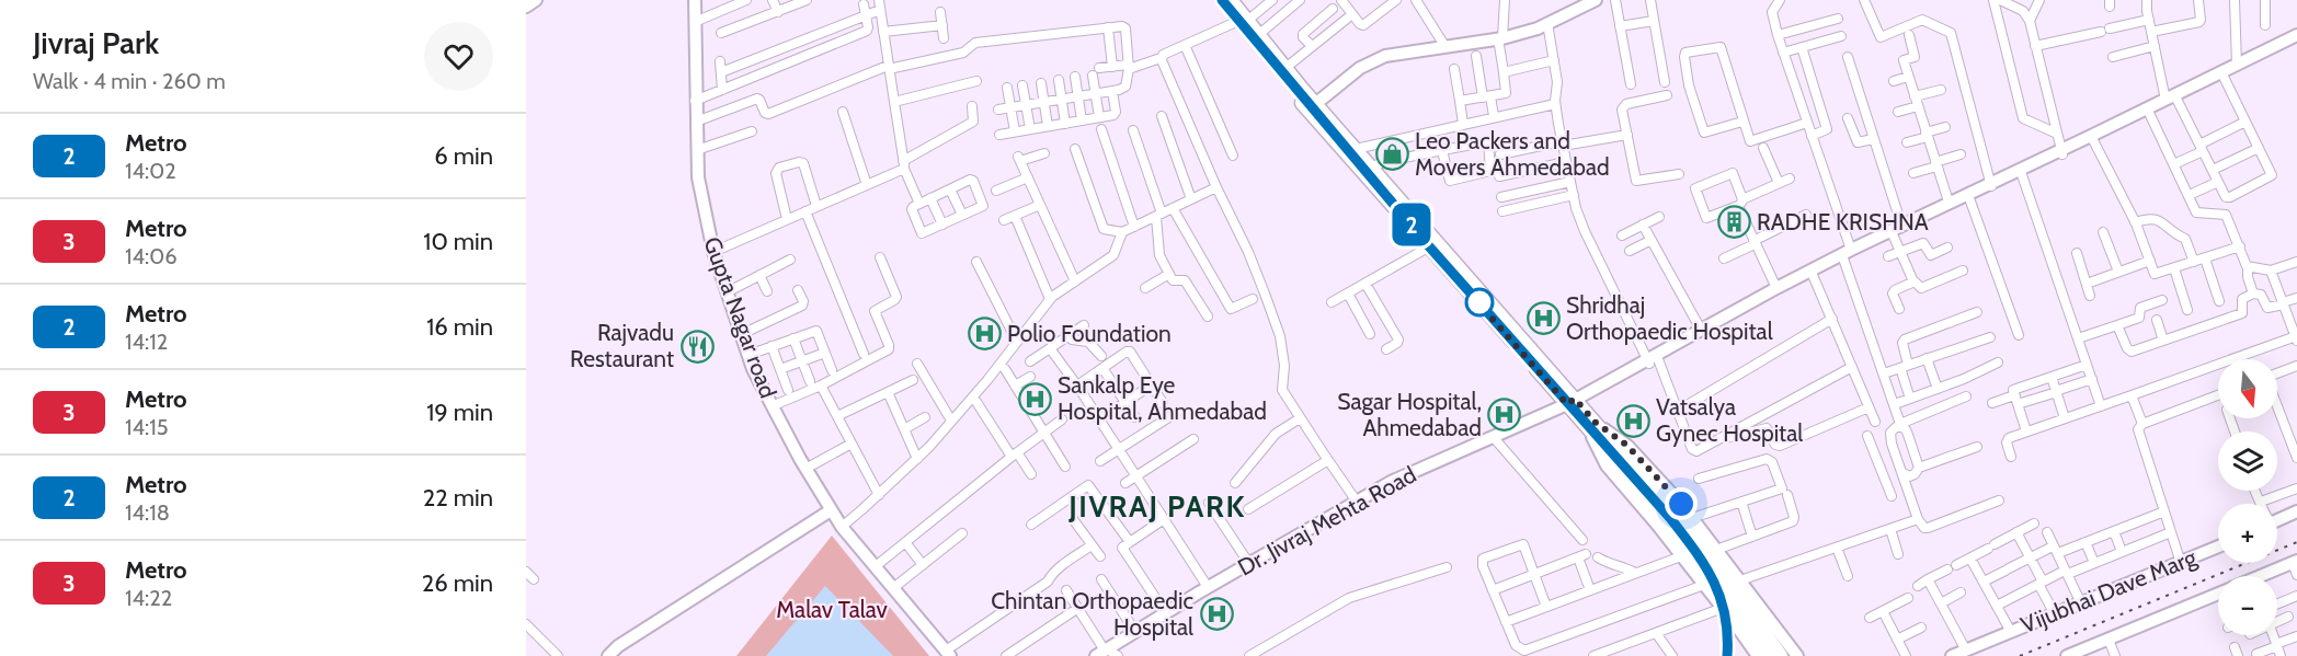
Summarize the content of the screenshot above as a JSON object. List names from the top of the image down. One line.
{"streets":{"main road":["Gupta Nagar road","Dr. Jivraj Mehta Road","Vijubhai Dave Marg"]},"districts":["JIVRAJ PARK"],"parks":["Malav Talav"],"places":{"shop":["Leo Packers and Movers Ahmedabad"],"building":["RADHE KRISHNA"],"hospital":["Shridhaj Orthopaedic Hospital","Polio Foundation","Sankalp Eye Hospital, Ahmedabad","Sagar Hospital, Ahmedabad","Vatsalya Gynec Hospital","Chintan Orthopaedic Hospital"],"restaurant":["Rajvadu Restaurant"]},"lines":["metro line 2"],"north":"bottom","page":{"heading":["Jivraj Park","Walk · 4 min · 260 m"],"on_map":"2","list":[{"mark":"2","name":"Metro","note":"14:02","value":"6 min"},{"mark":"3","name":"Metro","note":"14:06","value":"10 min"},{"mark":"2","name":"Metro","note":"14:12","value":"16 min"},{"mark":"3","name":"Metro","note":"14:15","value":"19 min"},{"mark":"2","name":"Metro","note":"14:18","value":"22 min"},{"mark":"3","name":"Metro","note":"14:22","value":"26 min"}],"map_buttons":["+","−"]}}
